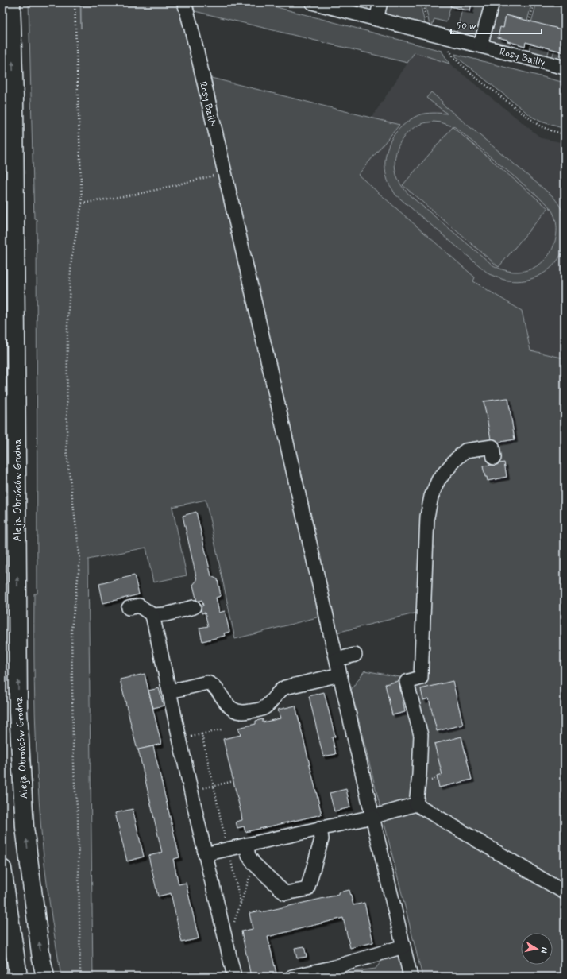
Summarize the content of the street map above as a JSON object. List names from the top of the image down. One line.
{"streets":{"highway":["Aleja Obrońców Grodna"],"street":["Rosy Bailly"]},"one_way":["Aleja Obrońców Grodna"],"scale_bar":"50 m","north":"right"}
